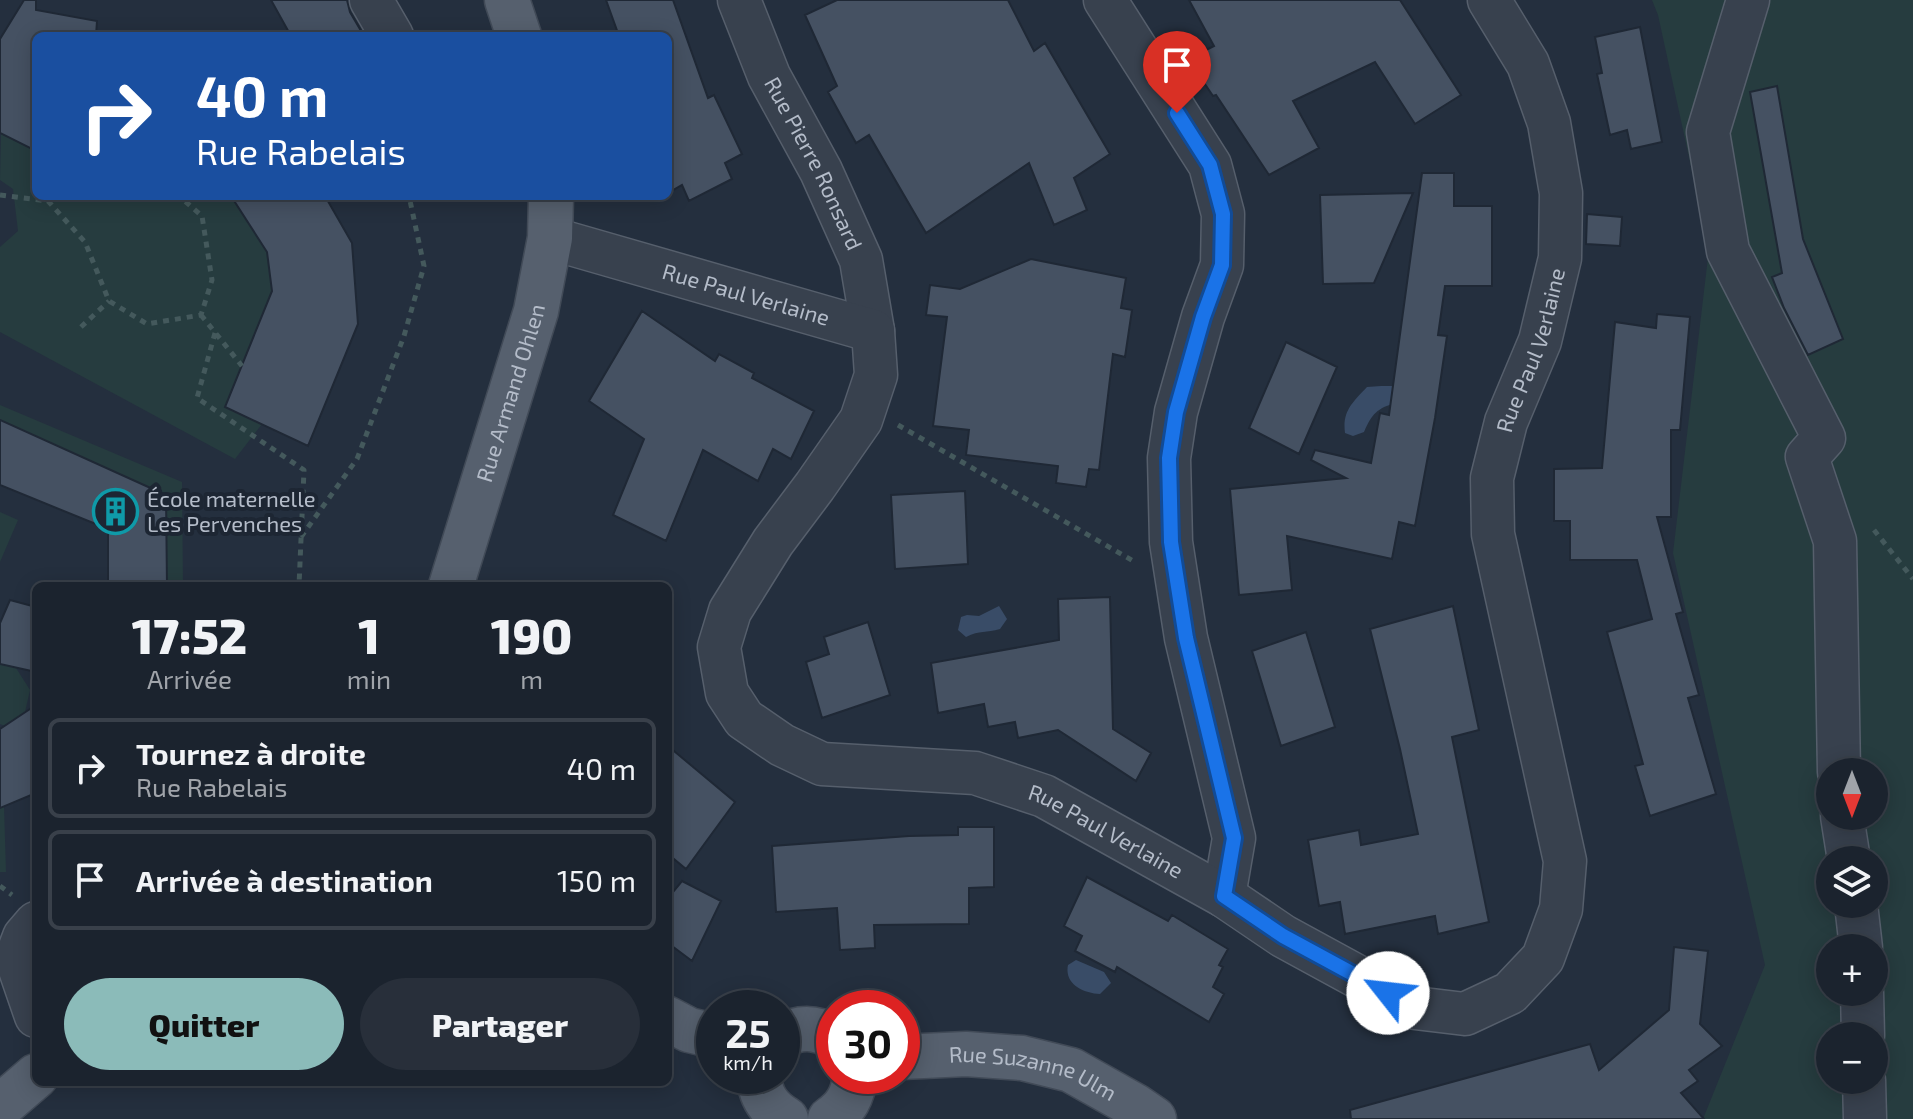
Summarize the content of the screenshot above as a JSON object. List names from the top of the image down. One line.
{"streets":{"main road":["Rue Armand Ohlen","Rue Suzanne Ulm"],"street":["Rue Pierre Ronsard","Rue Paul Verlaine"]},"crossings":[["Rue Pierre Ronsard","Rue Paul Verlaine"],["Rue Paul Verlaine","Rue Armand Ohlen"]],"places":{"building":["École maternelle Les Pervenches"]},"north":"bottom","page":{"turn":["40 m","Rue Rabelais"],"eta":["17:52","Arrivée","1","min","190","m"],"list":[{"name":"Tournez à droite","note":"Rue Rabelais","value":"40 m"},{"name":"Arrivée à destination","value":"150 m"}],"map_buttons":["+","−"],"buttons":["Quitter","Partager"],"speed":"25 km/h","limit":"30"}}
